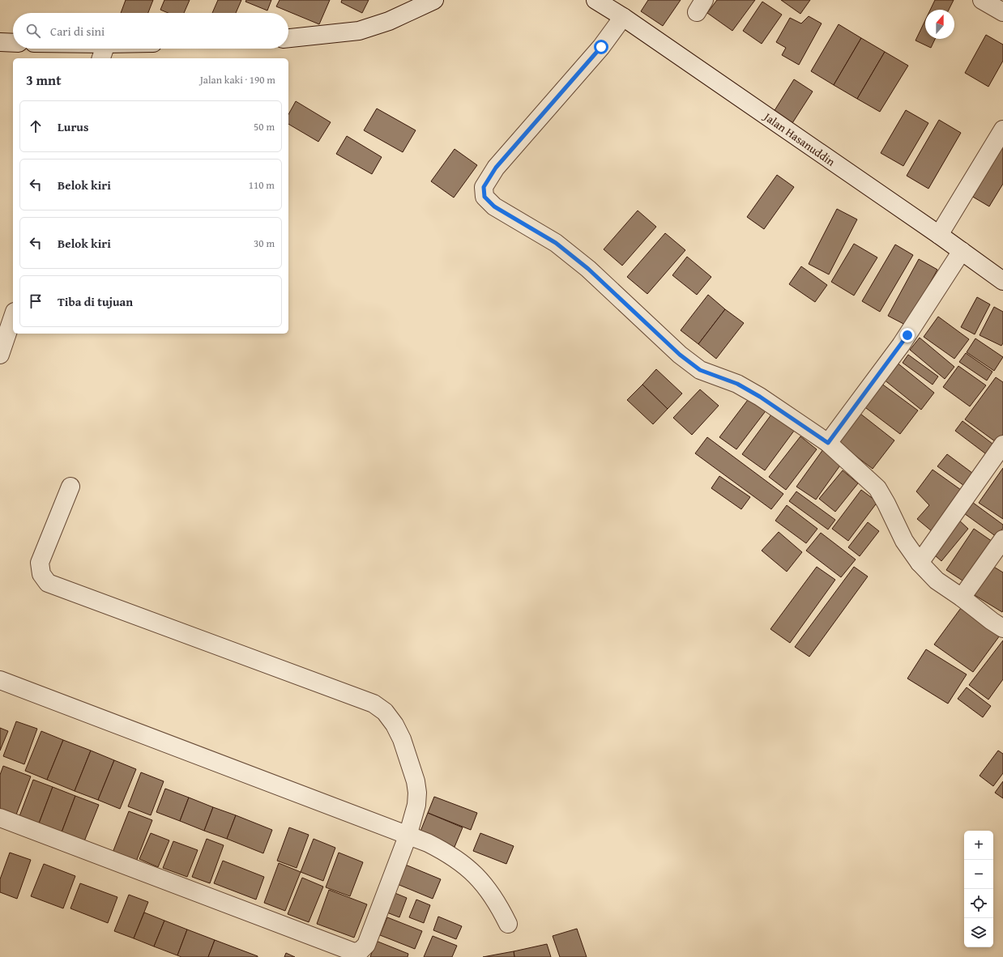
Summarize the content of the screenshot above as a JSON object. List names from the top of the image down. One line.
{"streets":{"street":["Jalan Hasanuddin"]},"north":"top","page":{"search":"Cari di sini","heading":["3 mnt","Jalan kaki · 190 m"],"list":[["Lurus","50 m"],["Belok kiri","110 m"],["Belok kiri","30 m"],"Tiba di tujuan"],"map_buttons":["+","−"]}}
